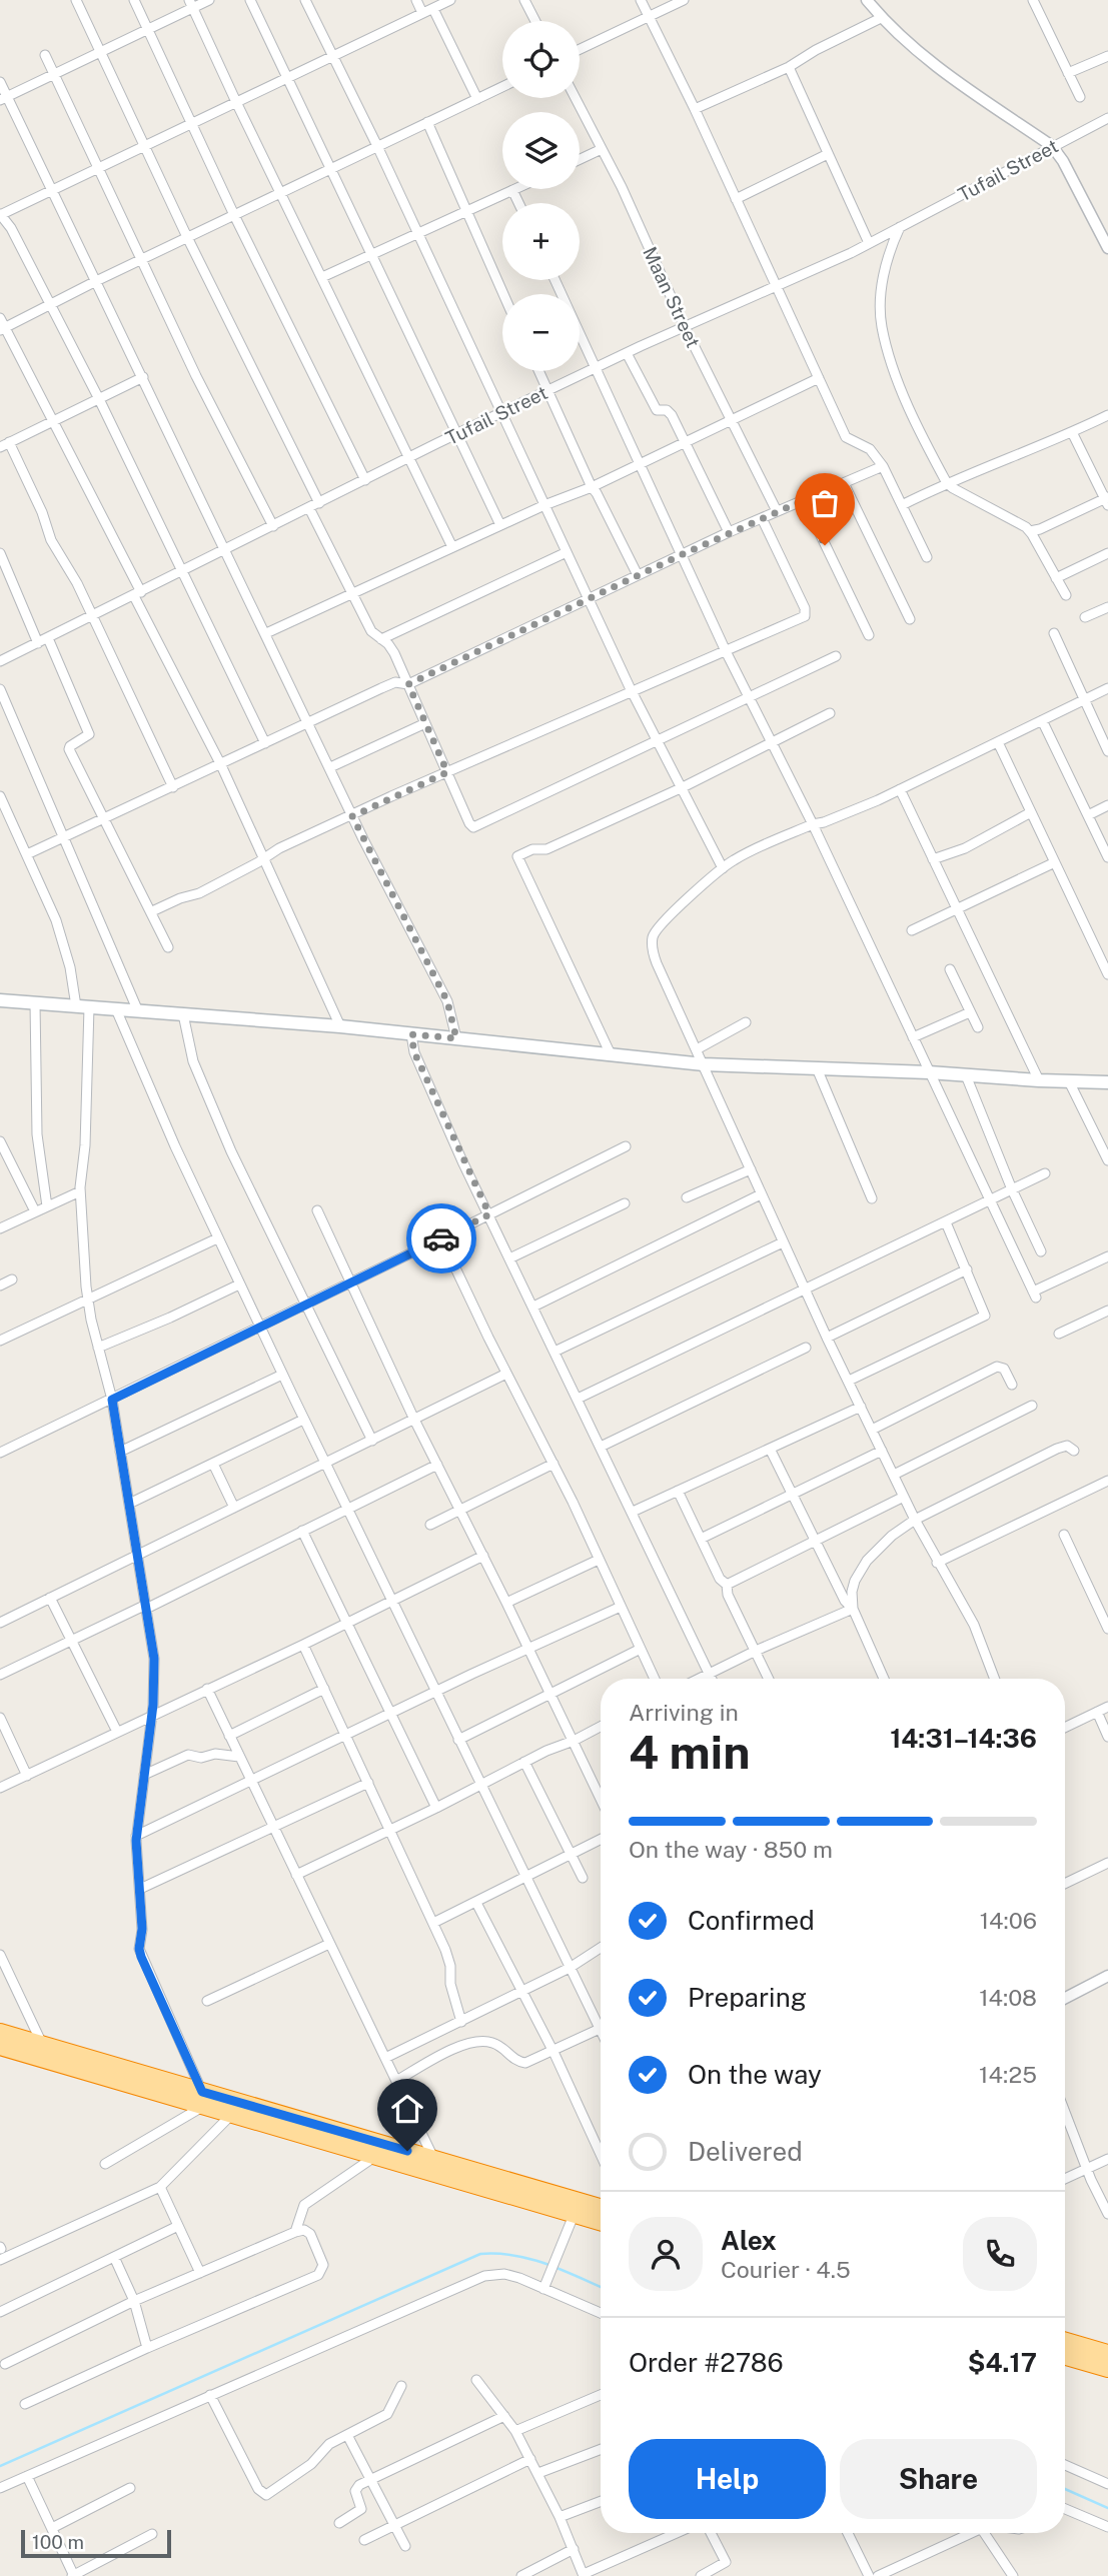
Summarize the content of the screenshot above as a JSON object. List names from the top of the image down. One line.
{"streets":{"street":["Tufail Street","Maan Street"]},"crossings":[["Tufail Street","Maan Street"]],"scale_bar":"100 m","page":{"map_buttons":["+","−"],"heading":["4 min","Arriving in","14:31–14:36"],"panel":["Alex","Courier · 4.5","Order #2786","$4.17"],"bar":"On the way · 850 m","list":[["Confirmed","14:06"],["Preparing","14:08"],["On the way","14:25"],"Delivered"],"buttons":["Help","Share"],"scale":"100 m"}}
